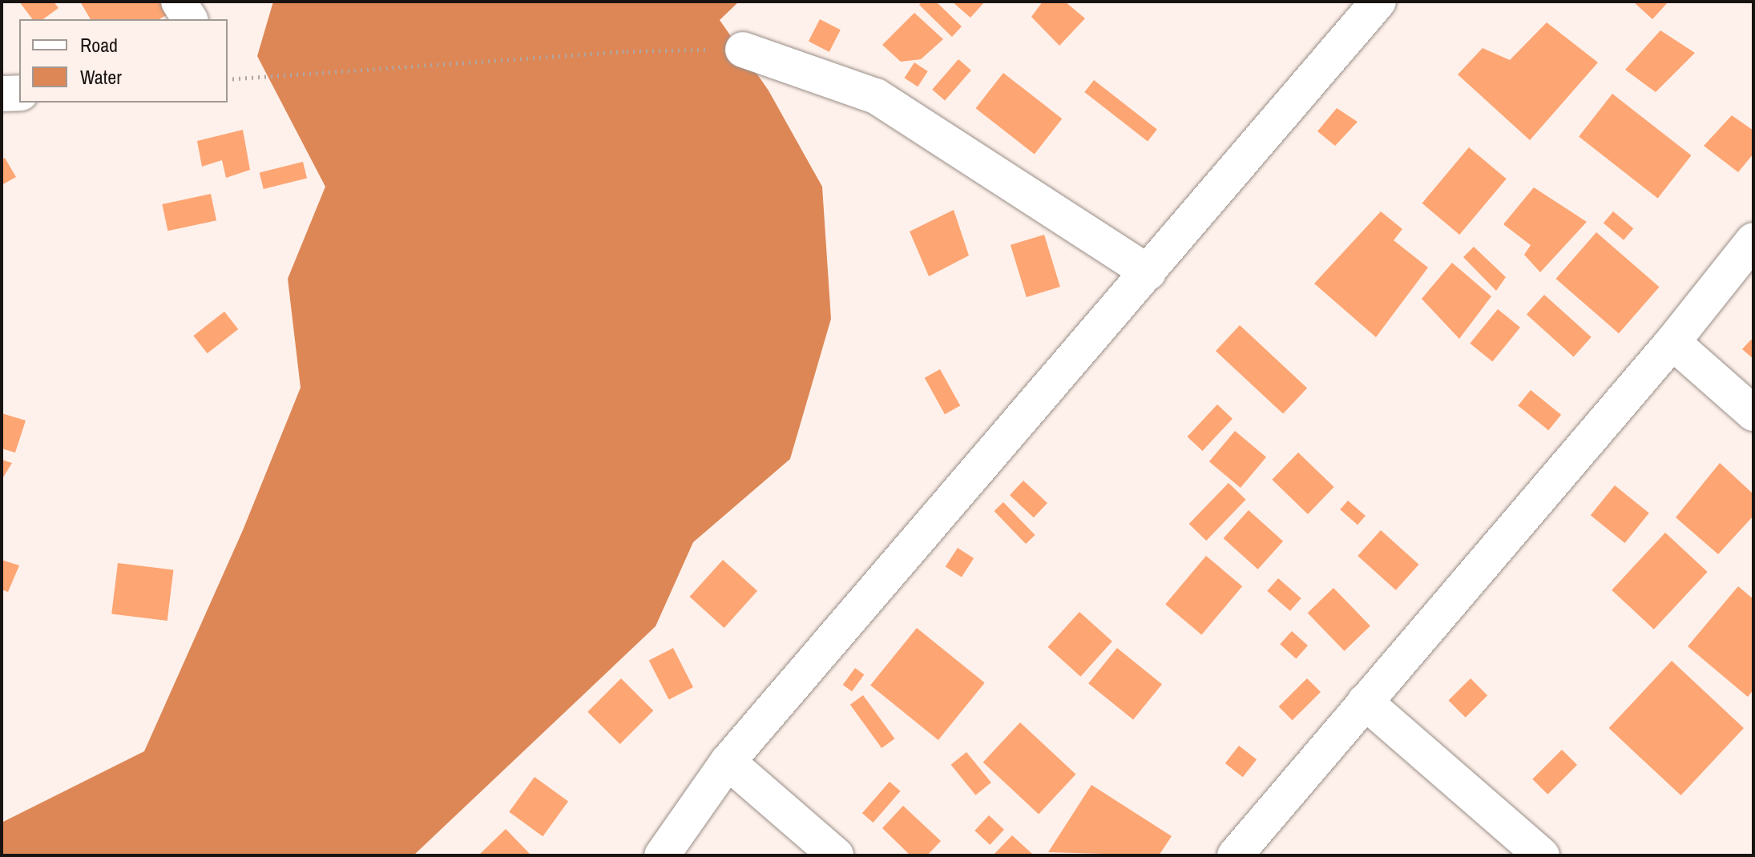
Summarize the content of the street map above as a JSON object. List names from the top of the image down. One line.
{"legend":["Road","Water"]}
